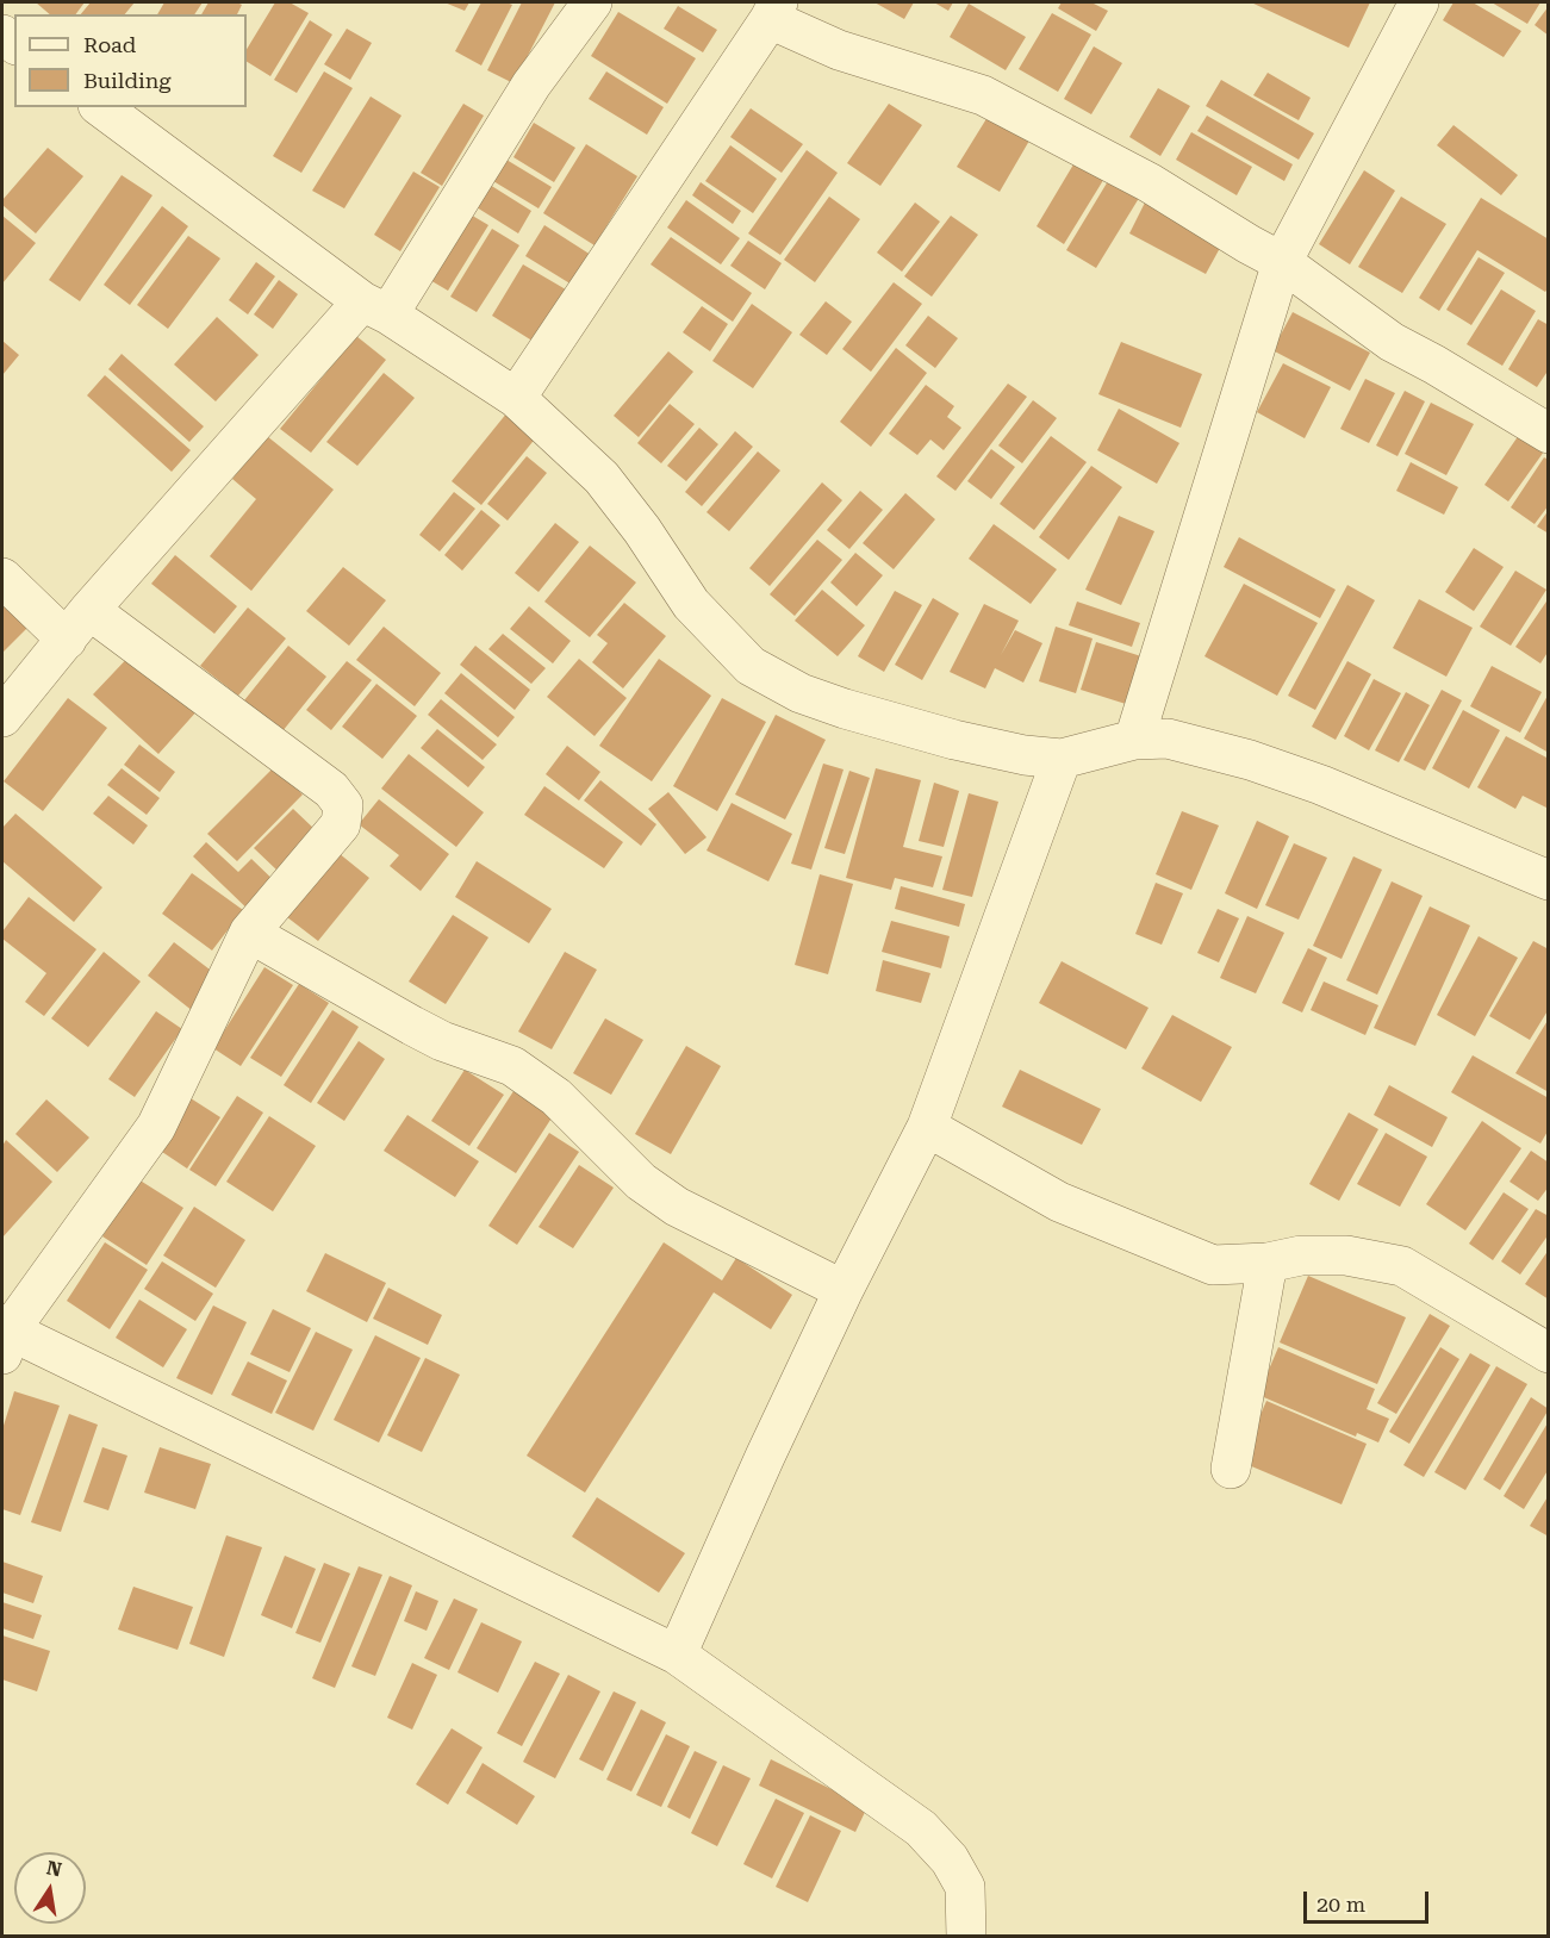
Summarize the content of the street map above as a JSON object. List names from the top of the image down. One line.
{"legend":["Road","Building"],"scale_bar":"20 m","north":"top"}
